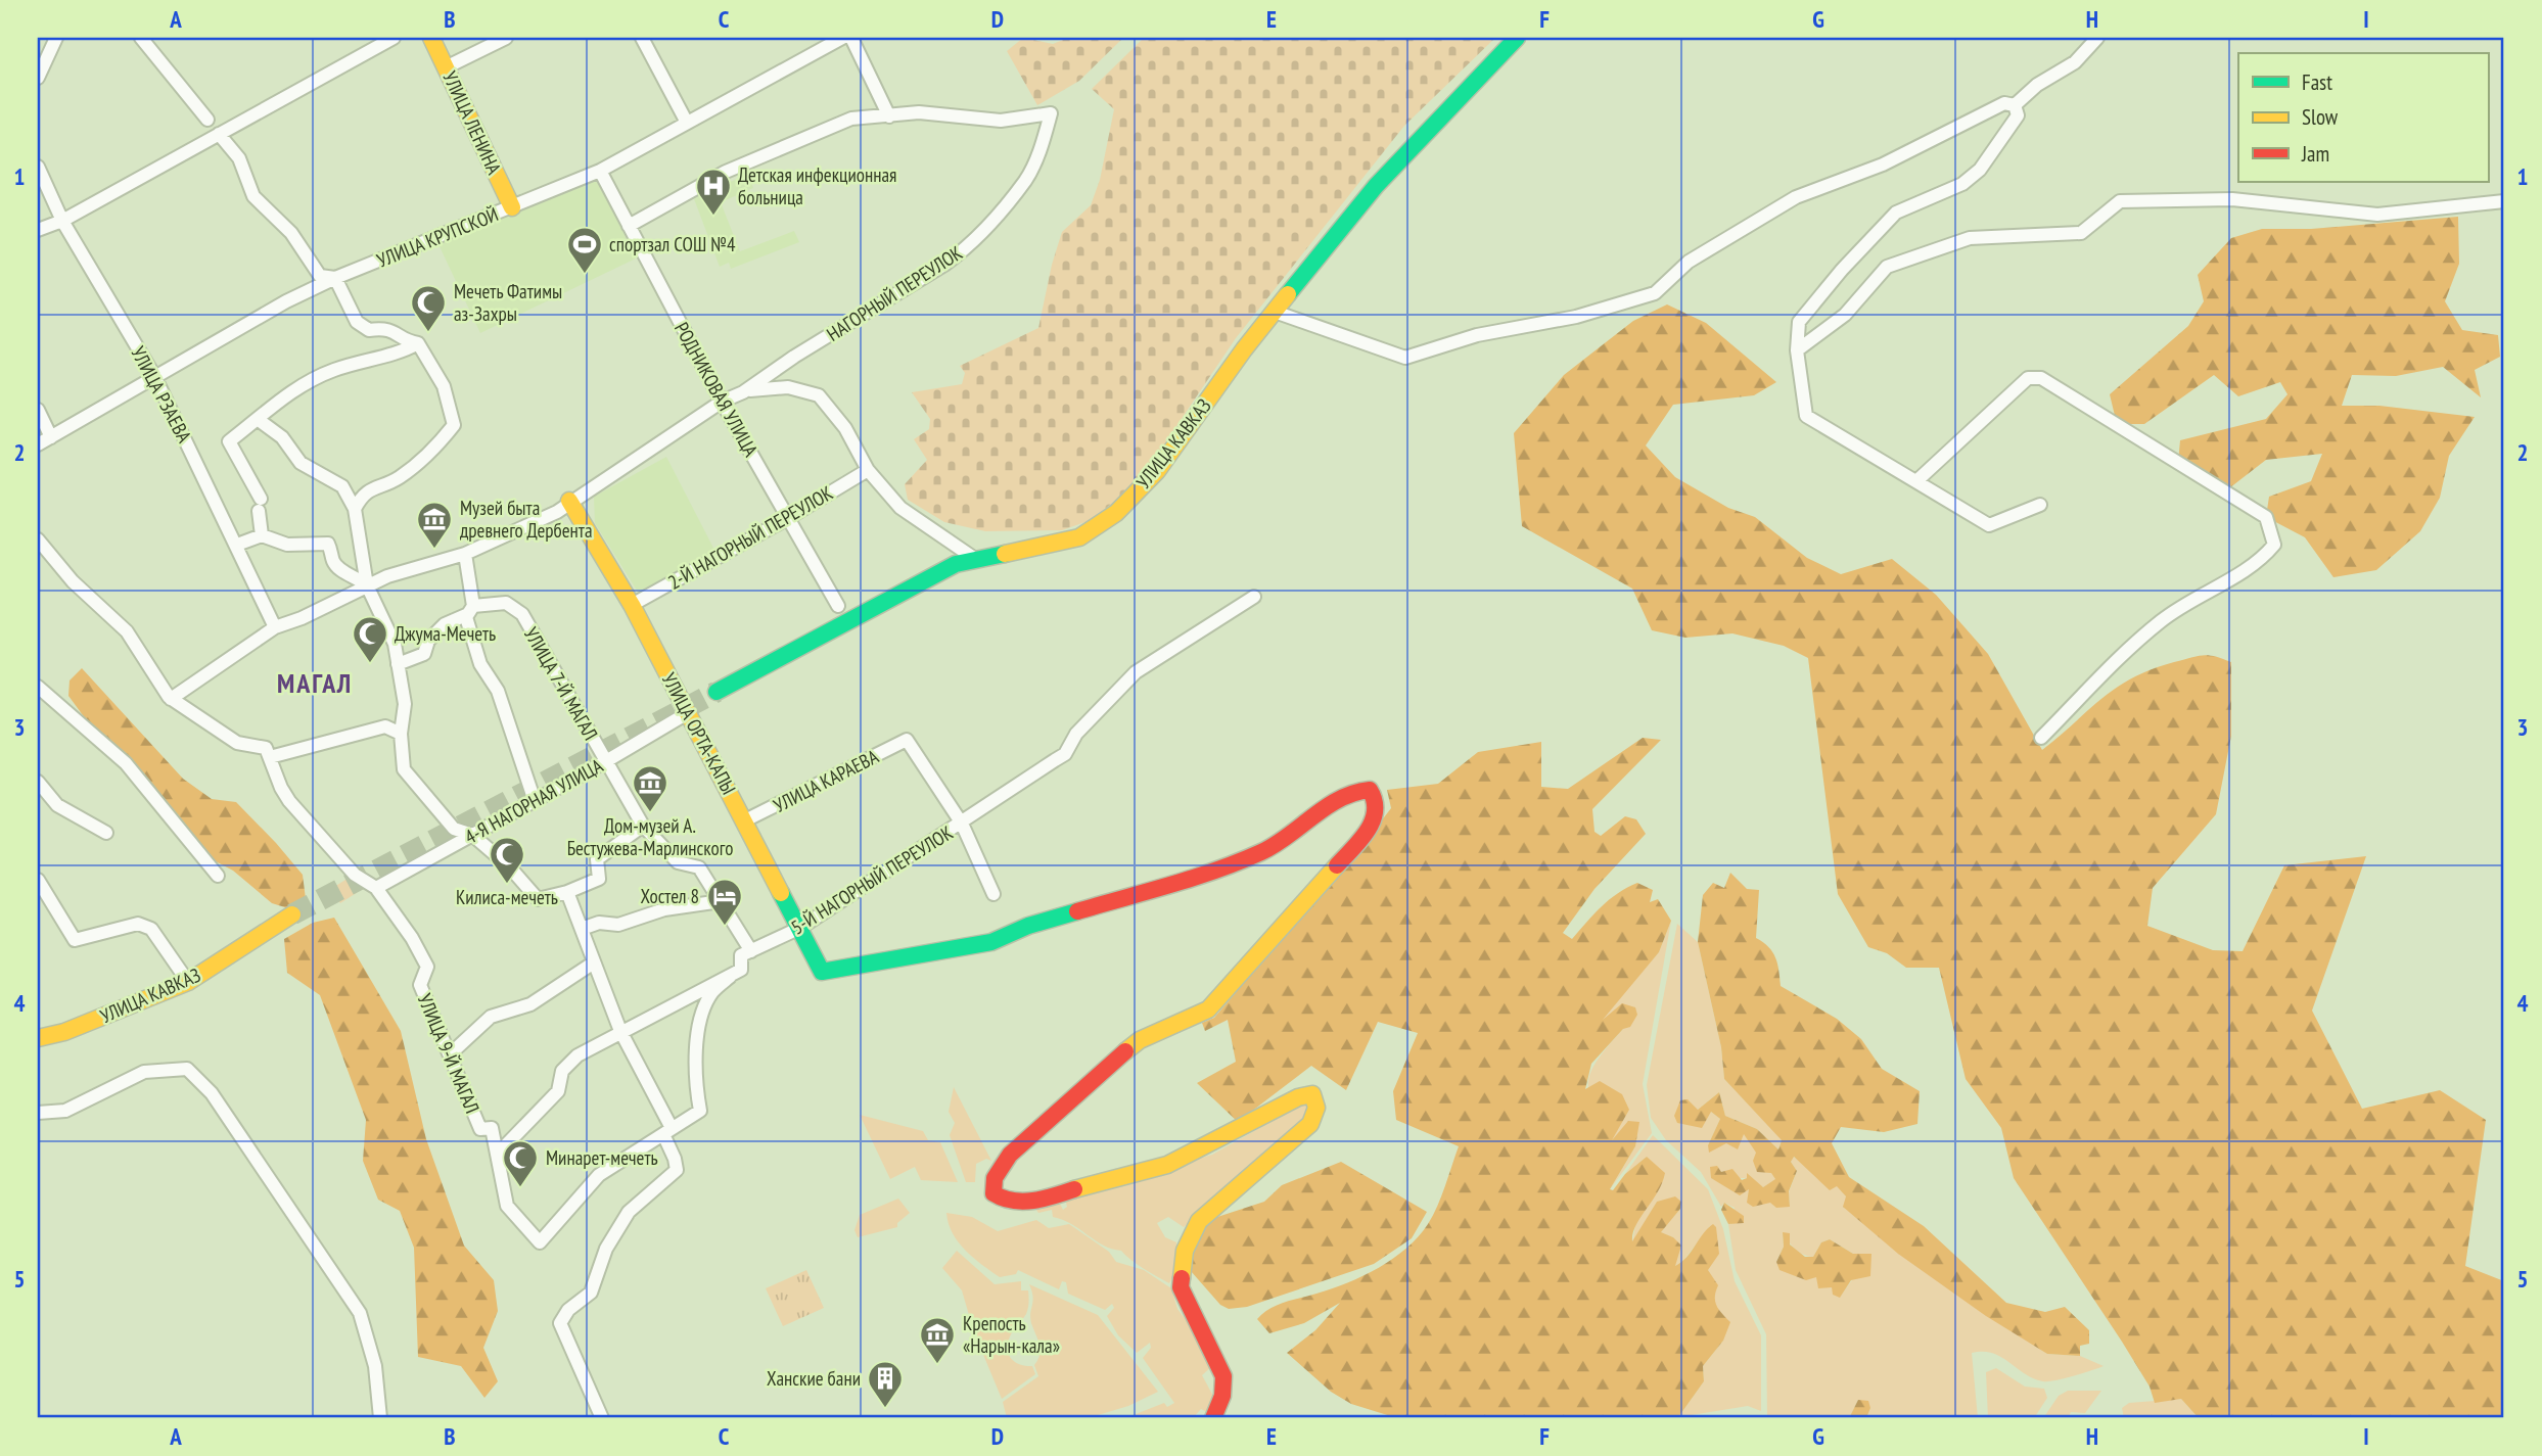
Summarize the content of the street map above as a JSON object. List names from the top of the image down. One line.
{"streets":{"main road":["УЛИЦА ЛЕНИНА","УЛИЦА КАВКАЗ","УЛИЦА ОРТА-КАПЫ"],"street":["УЛИЦА КРУПСКОЙ","НАГОРНЫЙ ПЕРЕУЛОК","РОДНИКОВАЯ УЛИЦА","УЛИЦА РЗАЕВА","2-Й НАГОРНЫЙ ПЕРЕУЛОК","УЛИЦА 7-Й МАГАЛ","УЛИЦА КАРАЕВА","4-Я НАГОРНАЯ УЛИЦА","5-Й НАГОРНЫЙ ПЕРЕУЛОК","УЛИЦА 9-Й МАГАЛ"]},"crossings":[["УЛИЦА ЛЕНИНА","УЛИЦА КРУПСКОЙ"],["УЛИЦА КРУПСКОЙ","РОДНИКОВАЯ УЛИЦА"],["УЛИЦА КРУПСКОЙ","УЛИЦА РЗАЕВА"],["НАГОРНЫЙ ПЕРЕУЛОК","РОДНИКОВАЯ УЛИЦА"],["НАГОРНЫЙ ПЕРЕУЛОК","УЛИЦА РЗАЕВА"],["НАГОРНЫЙ ПЕРЕУЛОК","УЛИЦА ОРТА-КАПЫ"],["РОДНИКОВАЯ УЛИЦА","2-Й НАГОРНЫЙ ПЕРЕУЛОК"],["2-Й НАГОРНЫЙ ПЕРЕУЛОК","УЛИЦА ОРТА-КАПЫ"],["УЛИЦА 7-Й МАГАЛ","4-Я НАГОРНАЯ УЛИЦА"],["УЛИЦА 7-Й МАГАЛ","5-Й НАГОРНЫЙ ПЕРЕУЛОК"],["УЛИЦА ОРТА-КАПЫ","УЛИЦА КАРАЕВА"],["УЛИЦА ОРТА-КАПЫ","4-Я НАГОРНАЯ УЛИЦА"],["УЛИЦА ОРТА-КАПЫ","5-Й НАГОРНЫЙ ПЕРЕУЛОК"],["УЛИЦА КАРАЕВА","5-Й НАГОРНЫЙ ПЕРЕУЛОК"],["4-Я НАГОРНАЯ УЛИЦА","УЛИЦА 9-Й МАГАЛ"],["5-Й НАГОРНЫЙ ПЕРЕУЛОК","УЛИЦА 9-Й МАГАЛ"]],"districts":["МАГАЛ"],"places":{"hospital":["Детская инфекционная больница"],"sports":["спортзал СОШ №4"],"mosque":["Мечеть Фатимы аз-Захры","Джума-Мечеть","Килиса-мечеть","Минарет-мечеть"],"museum":["Музей быта древнего Дербента","Дом-музей А. Бестужева-Марлинского","Крепость «Нарын-кала»"],"hotel":["Хостел 8"],"building":["Ханские бани"]},"legend":["Fast","Slow","Jam"],"grid":{"columns":["A","B","C","D","E","F","G","H","I"],"rows":["1","2","3","4","5"]}}
